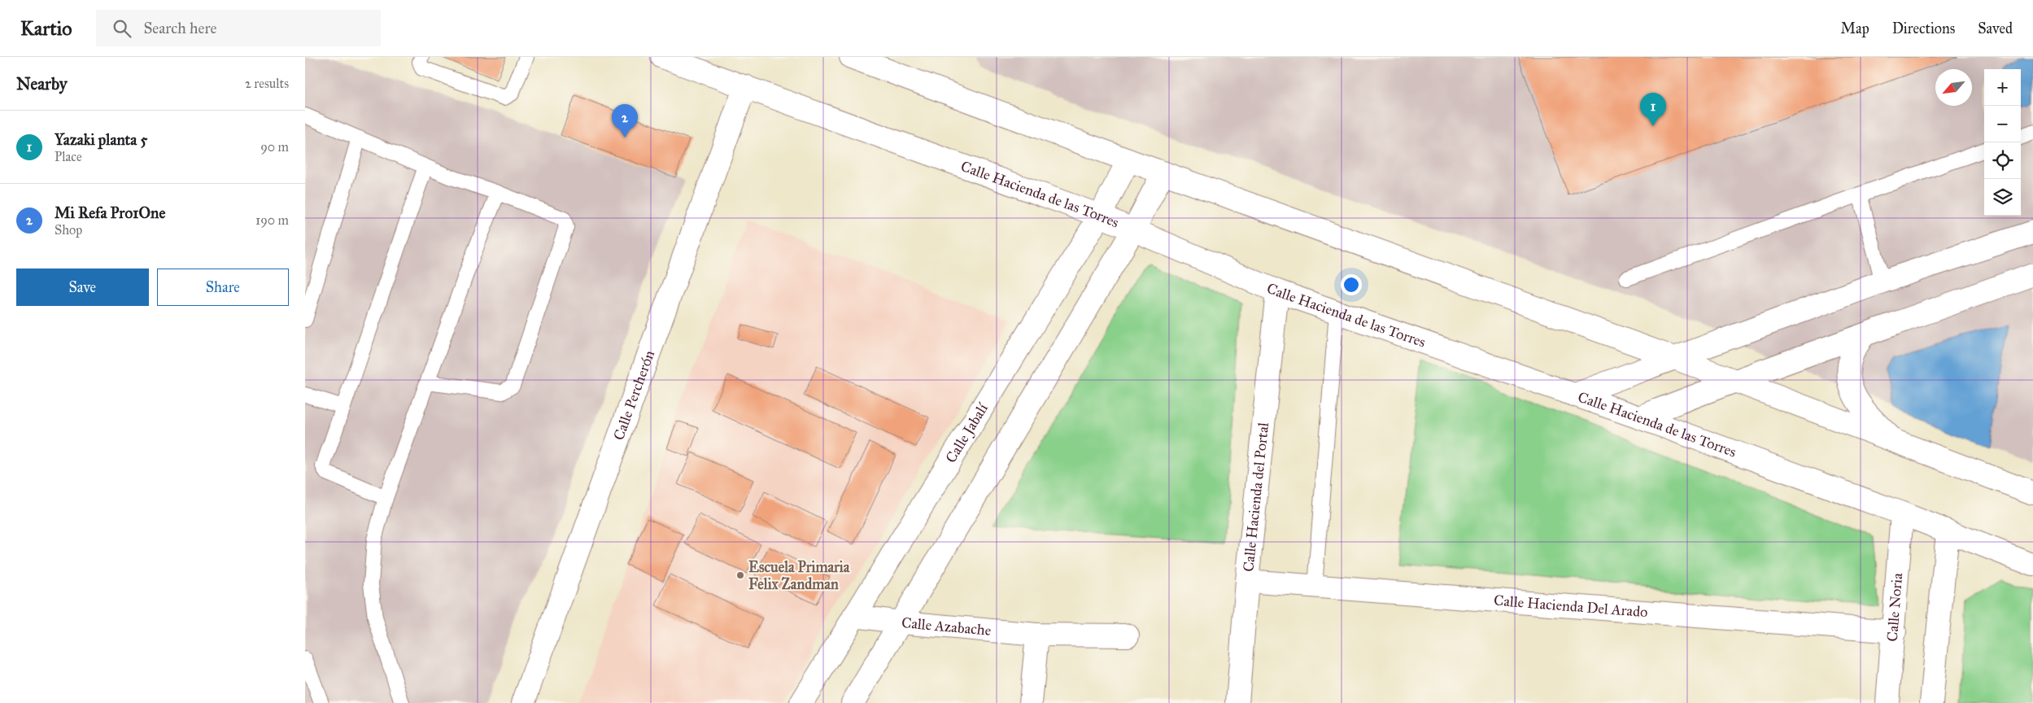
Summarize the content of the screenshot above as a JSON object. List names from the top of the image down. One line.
{"streets":{"street":["Calle Hacienda de las Torres","Calle Percherón","Calle Jabalí","Calle Hacienda del Portal","Calle Hacienda Del Arado","Calle Noria","Calle Azabache"]},"crossings":[["Calle Hacienda de las Torres","Calle Percherón"],["Calle Hacienda de las Torres","Calle Jabalí"],["Calle Hacienda de las Torres","Calle Hacienda del Portal"],["Calle Hacienda de las Torres","Calle Noria"],["Calle Jabalí","Calle Azabache"],["Calle Hacienda del Portal","Calle Hacienda Del Arado"],["Calle Hacienda Del Arado","Calle Noria"]],"places":["Escuela Primaria Felix Zandman"],"north":"bottom left","page":{"header":"Kartio","search":"Search here","nav":["Map","Directions","Saved"],"heading":["Nearby","2 results"],"map_buttons":["+","−"],"pins":["1","2"],"list":[{"mark":"1","name":"Yazaki planta 5","note":"Place","value":"90 m"},{"mark":"2","name":"Mi Refa Pro1One","note":"Shop","value":"190 m"}],"buttons":["Save","Share"]}}
